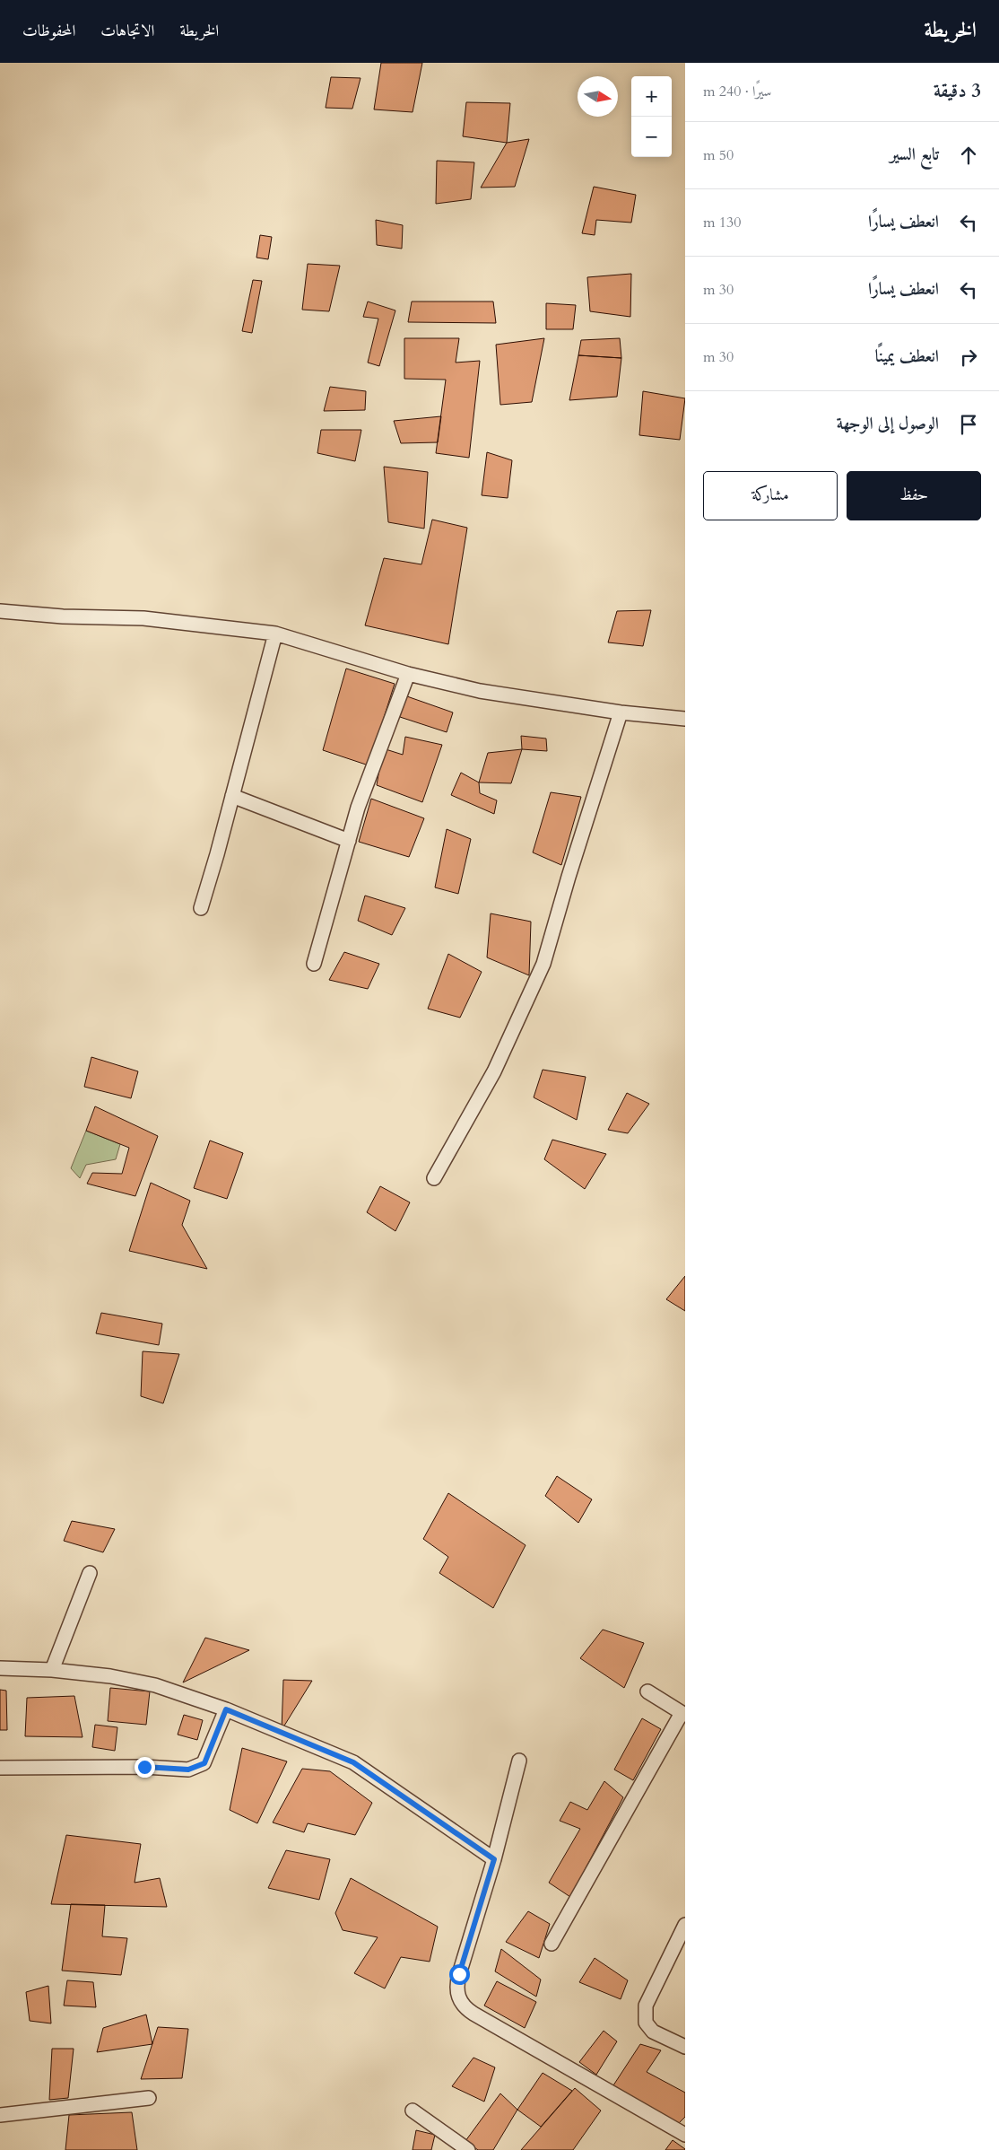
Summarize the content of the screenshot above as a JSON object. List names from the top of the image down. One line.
{"north":"right","page":{"header":"الخريطة","nav":["الخريطة","الاتجاهات","المحفوظات"],"heading":["3 دقيقة","سيرًا · 240 m"],"map_buttons":["+","−"],"list":[["تابع السير","50 m"],["انعطف يسارًا","130 m"],["انعطف يسارًا","30 m"],["انعطف يمينًا","30 m"],"الوصول إلى الوجهة"],"buttons":["حفظ","مشاركة"]}}
